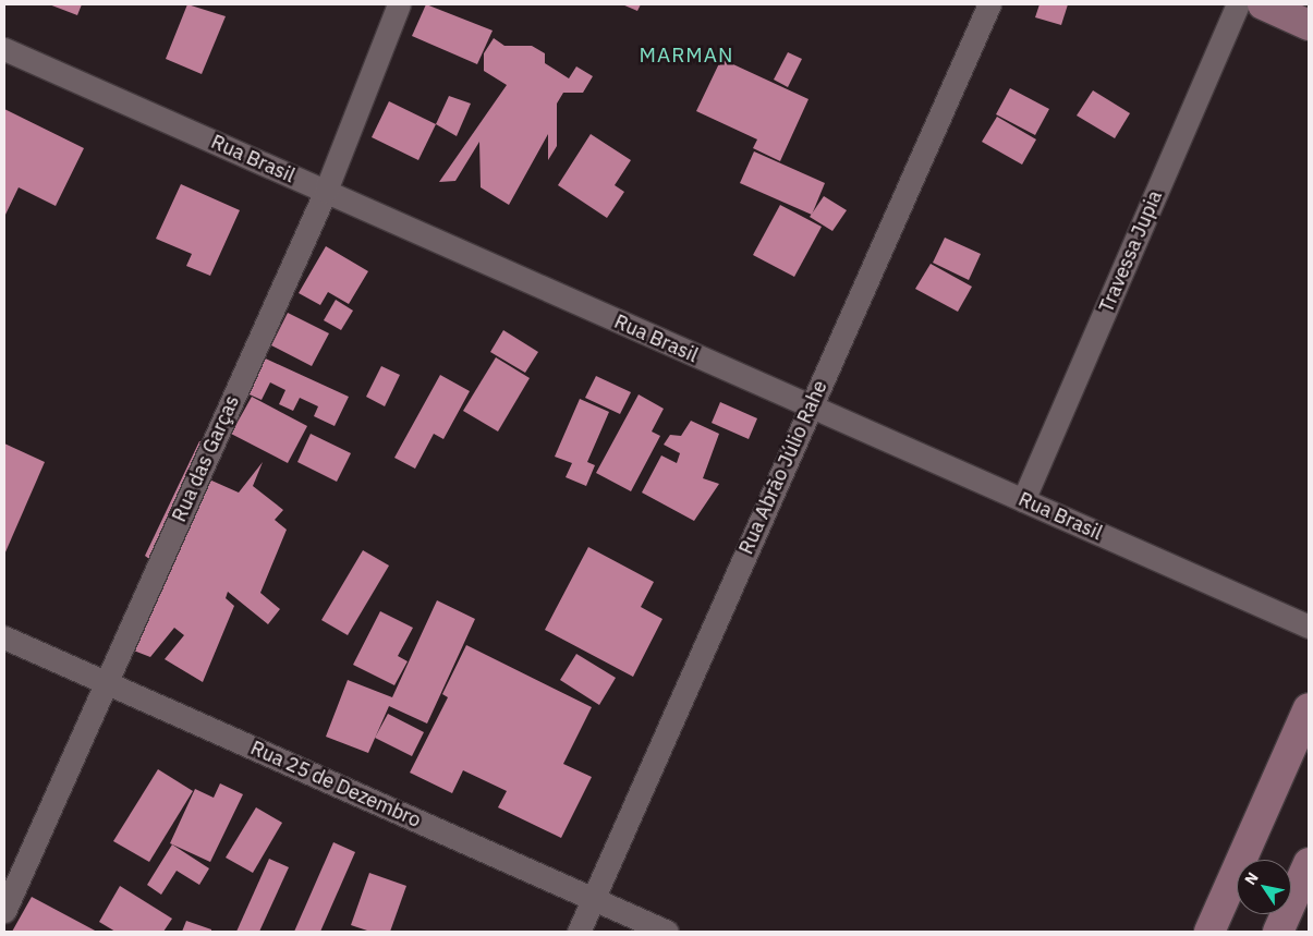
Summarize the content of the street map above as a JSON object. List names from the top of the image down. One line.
{"streets":{"street":["Rua Brasil","Travessa Jupia","Rua das Garças","Rua Abrão Júlio Rahe","Rua 25 de Dezembro"]},"crossings":[["Rua Brasil","Travessa Jupia"],["Rua Brasil","Rua das Garças"],["Rua Brasil","Rua Abrão Júlio Rahe"],["Rua das Garças","Rua 25 de Dezembro"],["Rua Abrão Júlio Rahe","Rua 25 de Dezembro"]],"districts":["MARMAN"],"north":"top left"}
